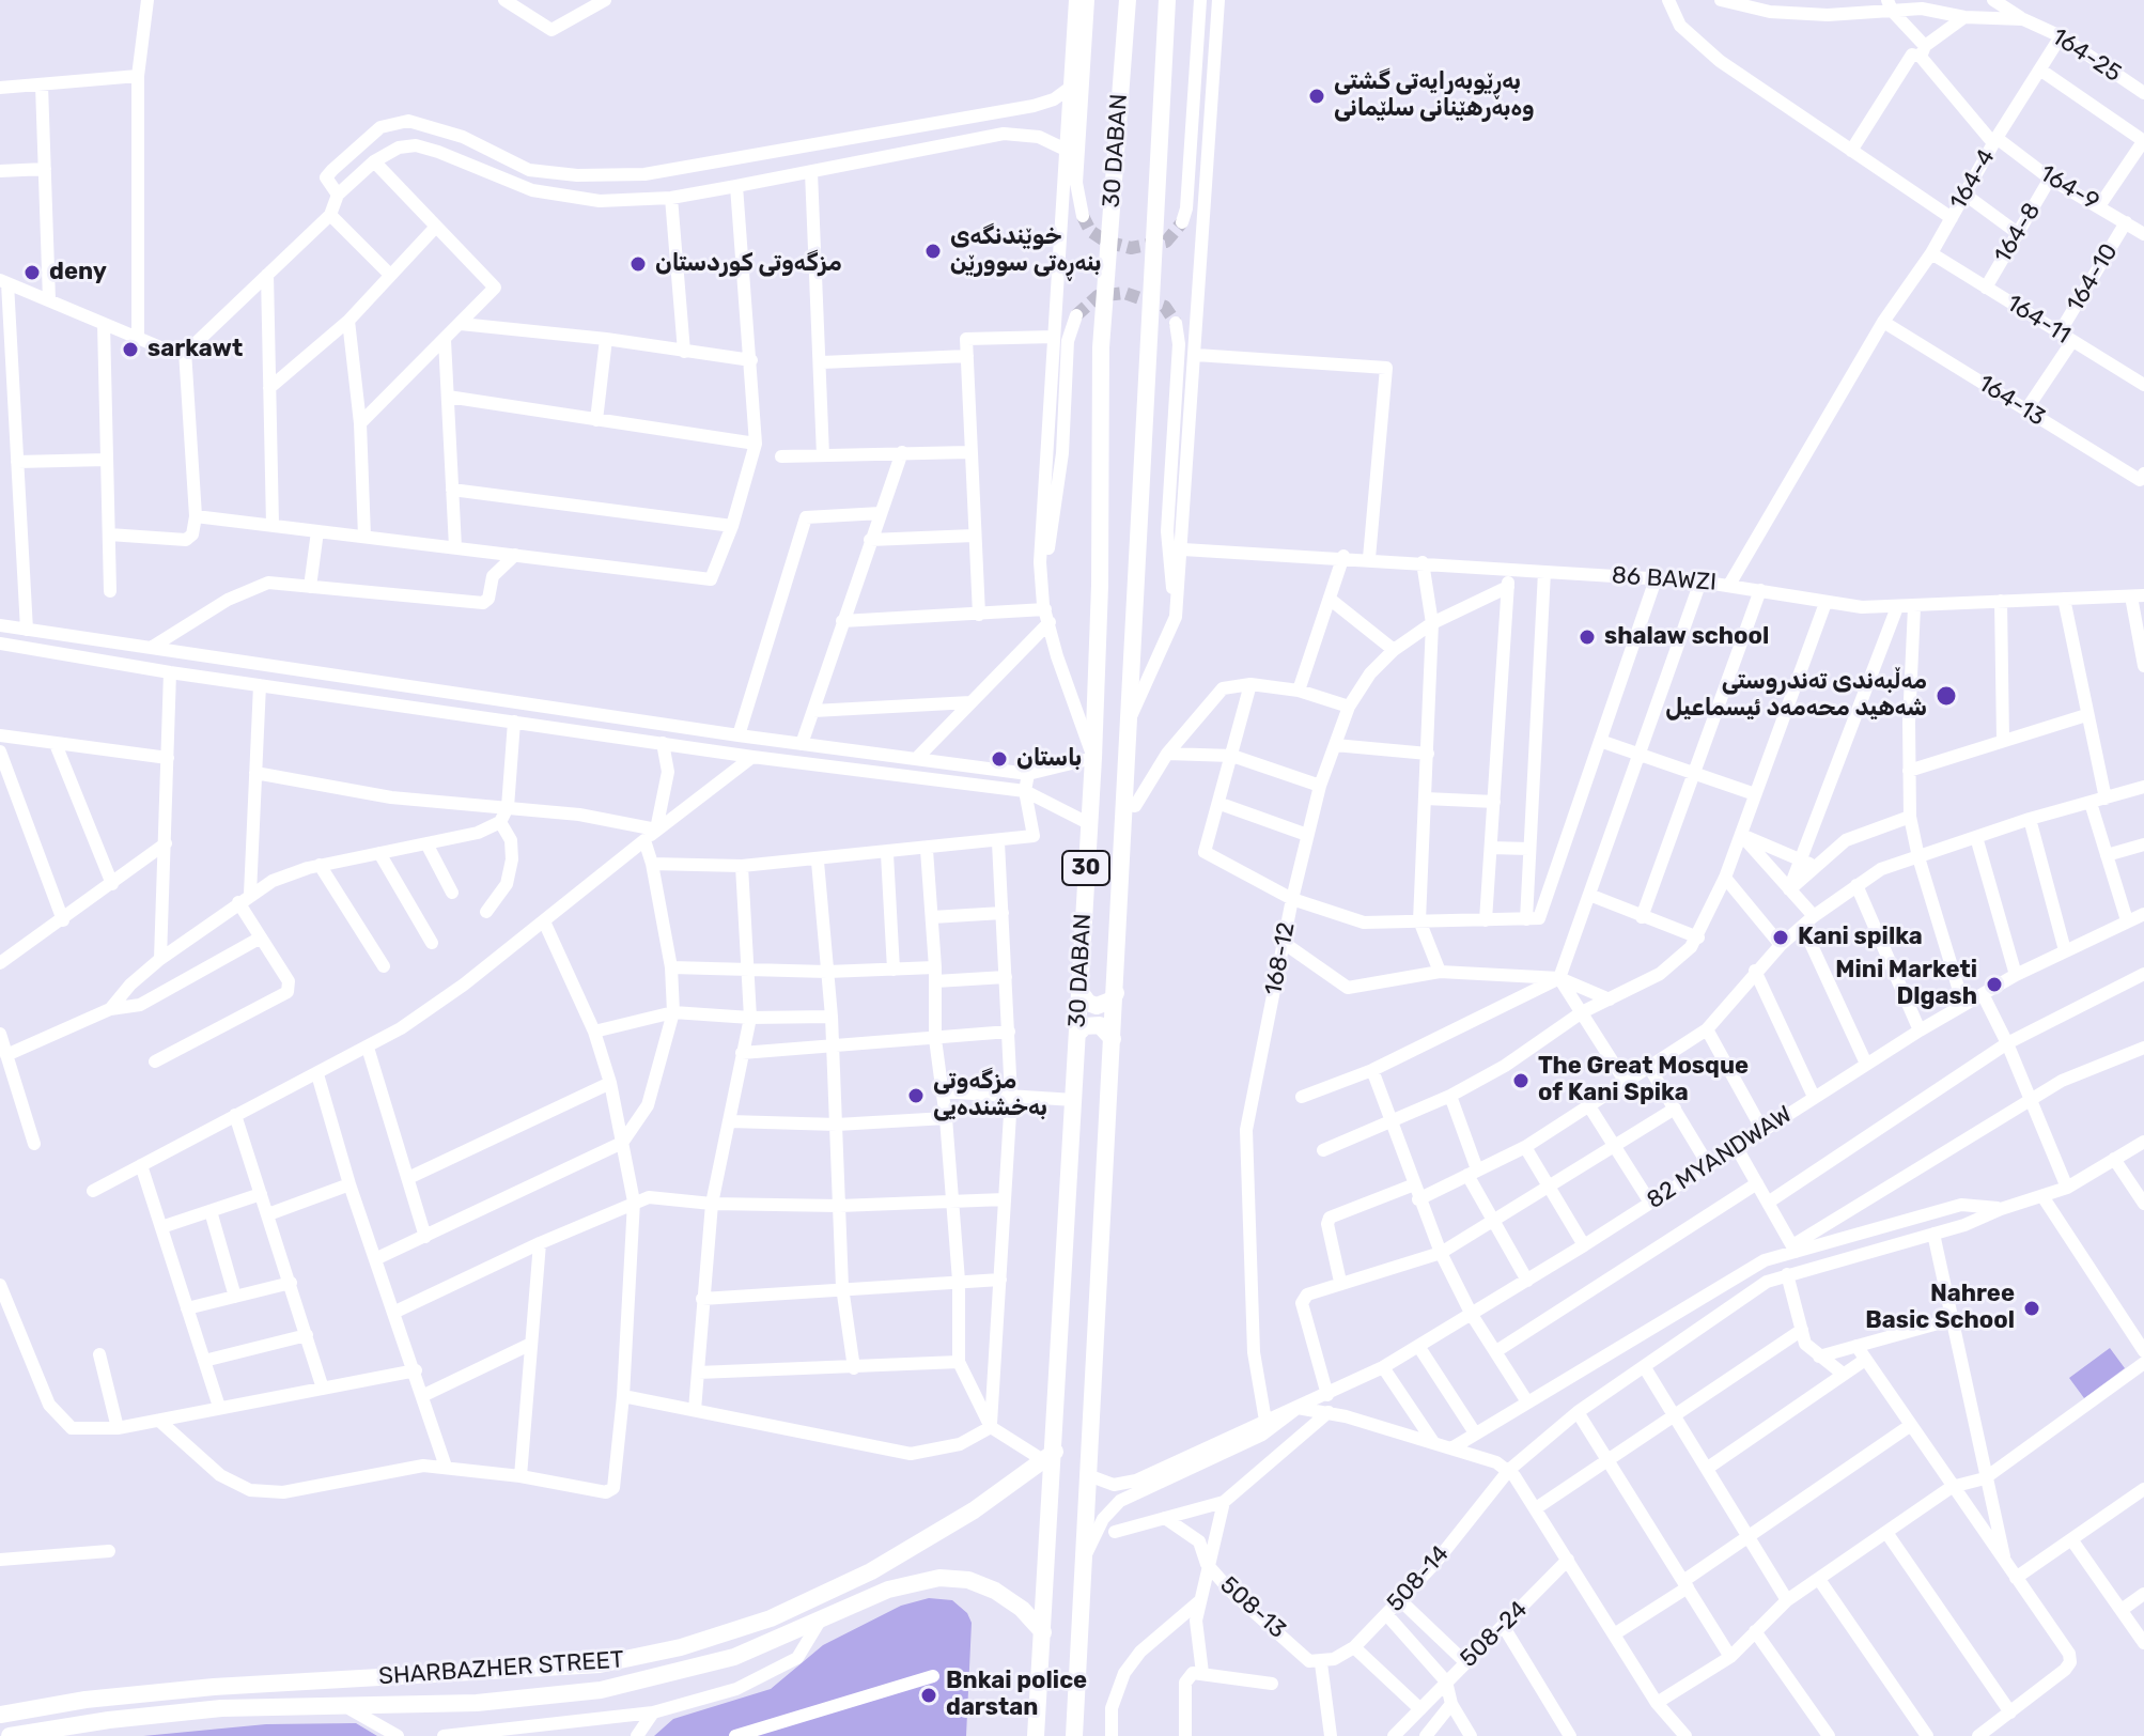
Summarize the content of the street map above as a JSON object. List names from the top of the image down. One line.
{"streets":{"main road":["30 DABAN","30","SHARBAZHER STREET"],"street":["164-25","164-4","164-9","164-8","164-10","164-11","164-13","86 BAWZI","168-12","82 MYANDWAW","508-14","508-13","508-24"]},"crossings":[["164-25","164-4"],["164-25","164-9"],["30 DABAN","SHARBAZHER STREET"],["164-4","164-9"],["164-4","164-11"],["164-4","164-13"],["164-4","86 BAWZI"],["164-9","164-8"],["164-9","164-10"],["164-8","164-11"],["164-10","164-11"],["508-14","508-13"]],"places":["بەڕێوبەرایەتی گشتی وەبەرهێنانی سلێمانی","خوێندنگەی بنەڕەتی سوورێن","مزگەوتی کوردستان","deny","sarkawt","shalaw school","مەڵبەندی تەندروستی شەهید محەمەد ئیسماعیل","باستان","Kani spilka","Mini Marketi Dlgash","The Great Mosque of Kani Spika","مزگەوتی بەخشندەیی","Nahree Basic School","Bnkai police darstan"]}
